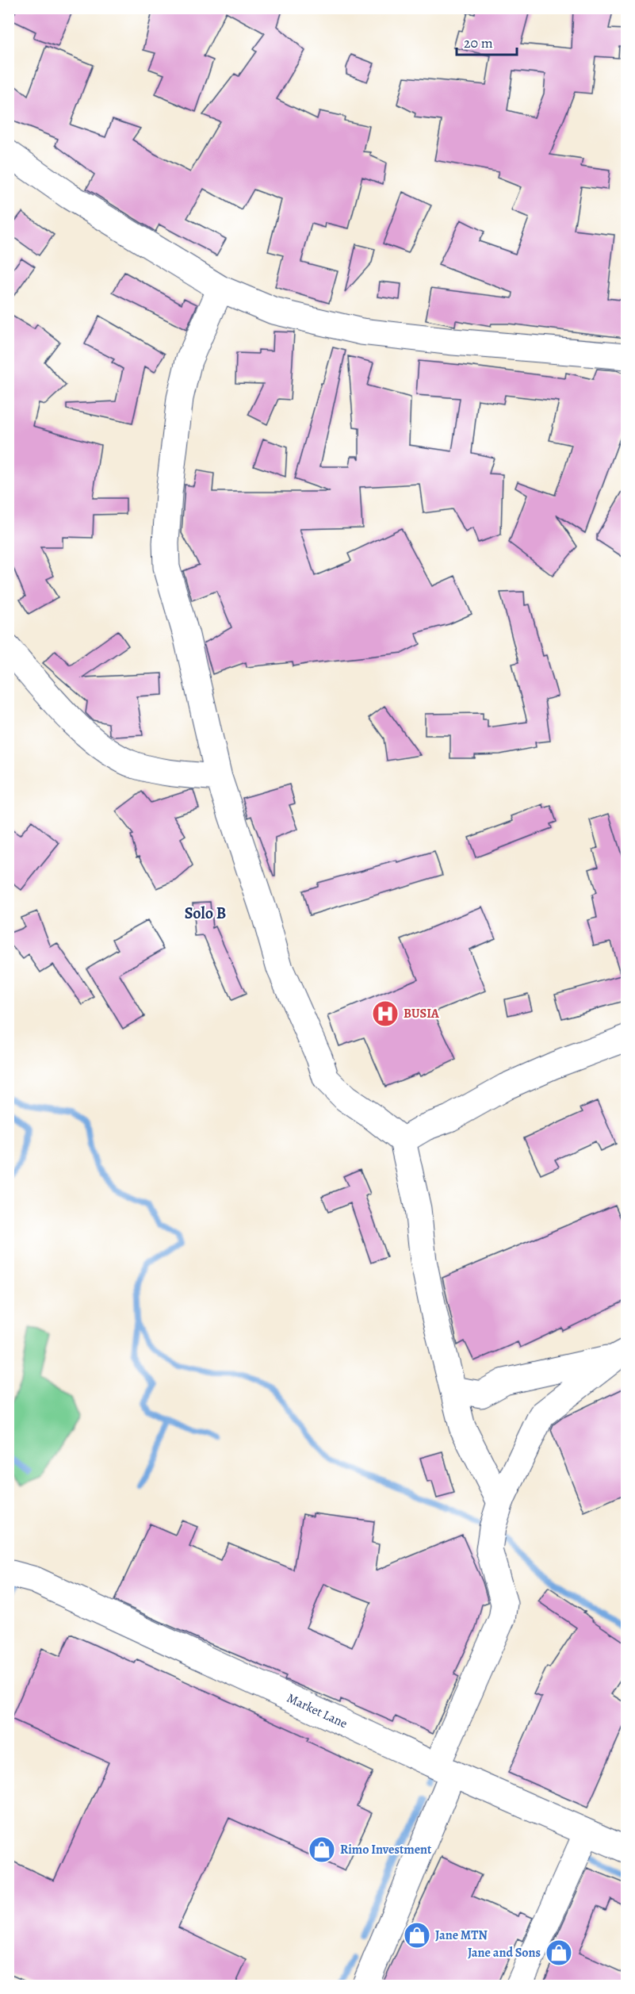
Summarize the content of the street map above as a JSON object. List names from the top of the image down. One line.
{"streets":{"street":["Market Lane"]},"districts":["Solo B"],"places":{"hospital":["BUSIA"],"shop":["Rimo Investment","Jane MTN","Jane and Sons"]},"scale_bar":"20 m"}
